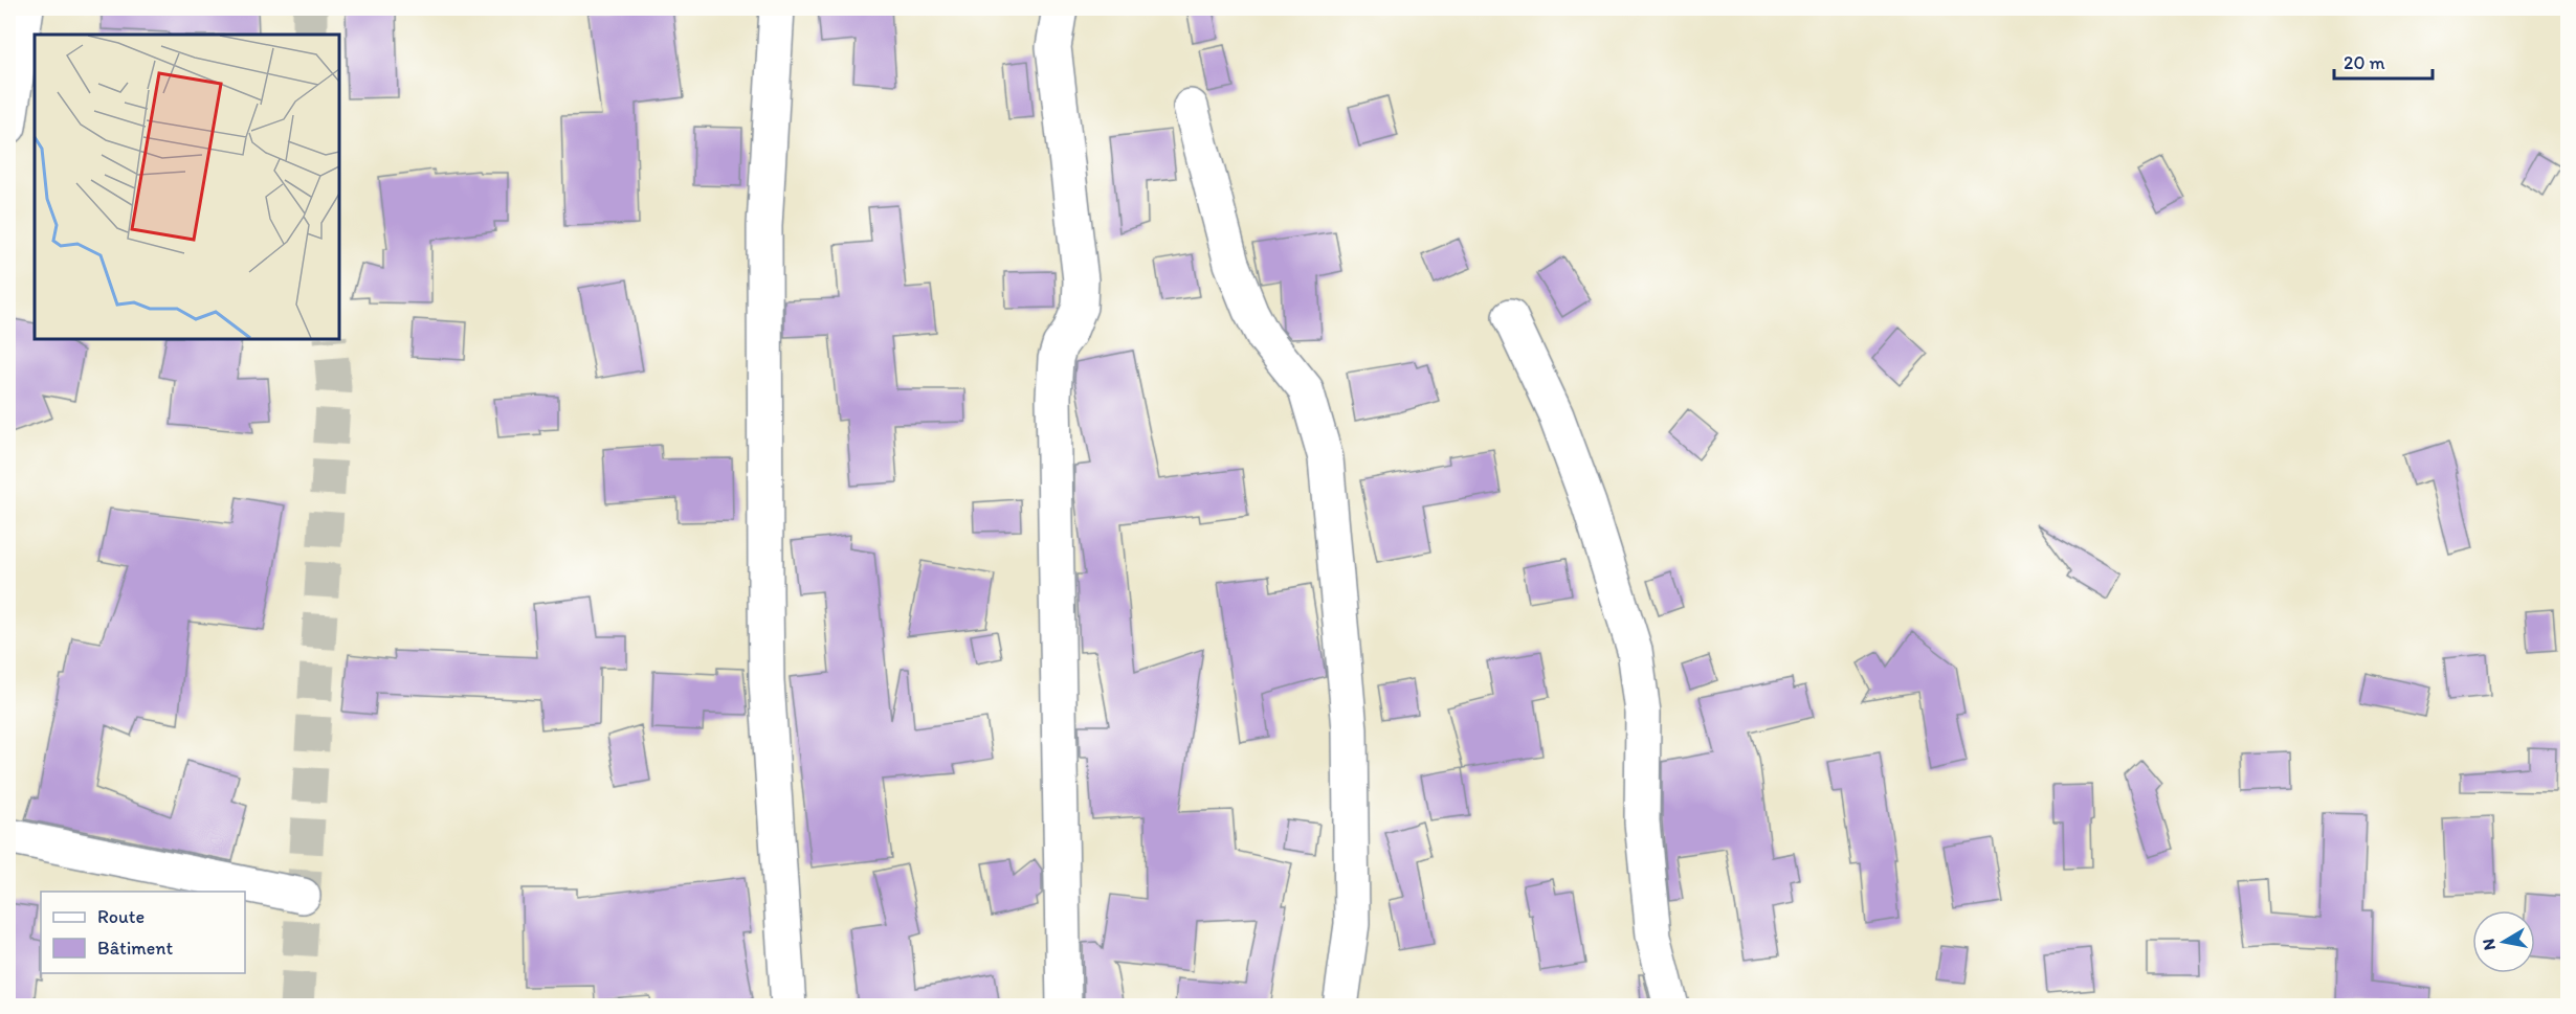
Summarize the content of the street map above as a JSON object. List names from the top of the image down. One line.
{"legend":["Route","Bâtiment"],"scale_bar":"20 m","north":"left"}
